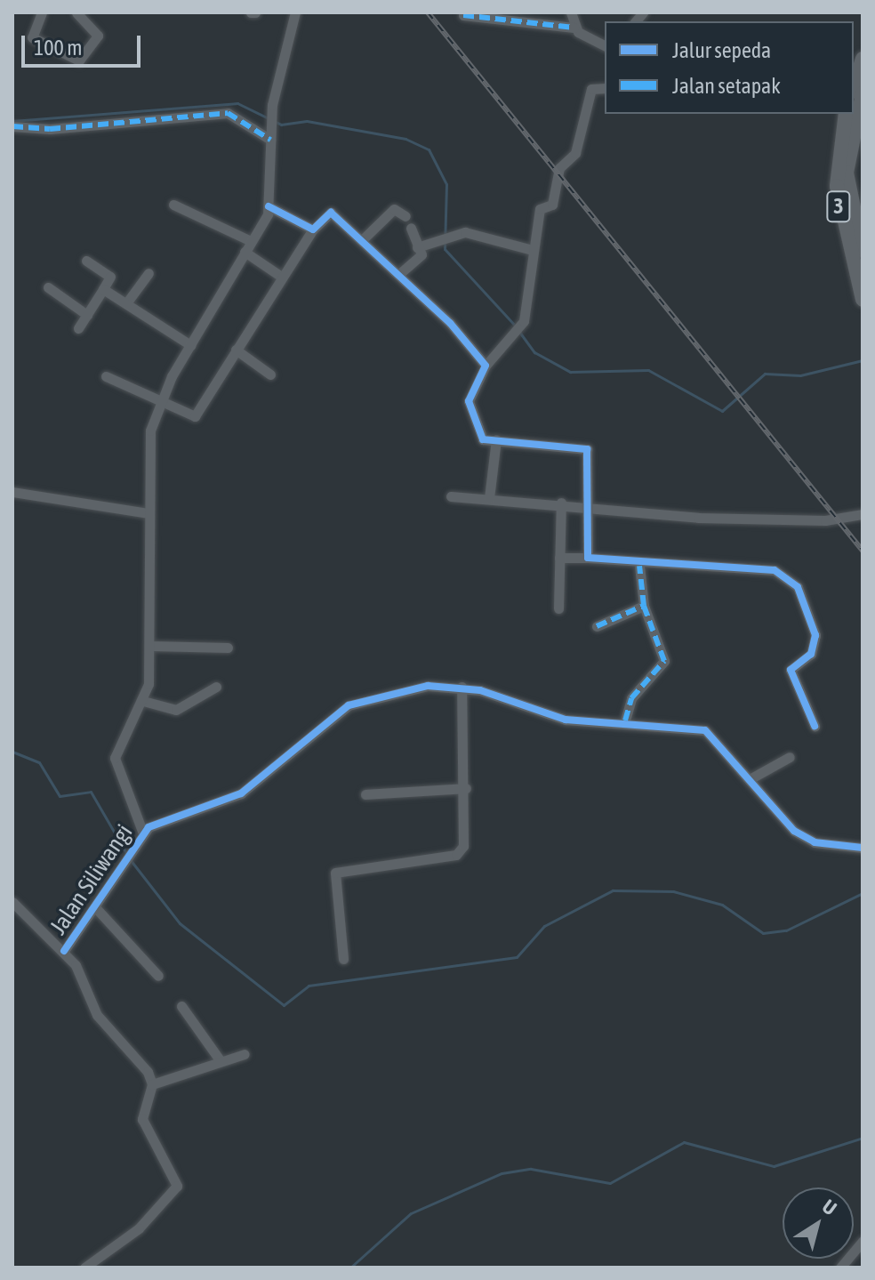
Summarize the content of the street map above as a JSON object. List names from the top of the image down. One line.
{"streets":{"main road":["3"],"street":["Jalan Siliwangi"]},"legend":["Jalur sepeda","Jalan setapak"],"scale_bar":"100 m","north":"top right"}
